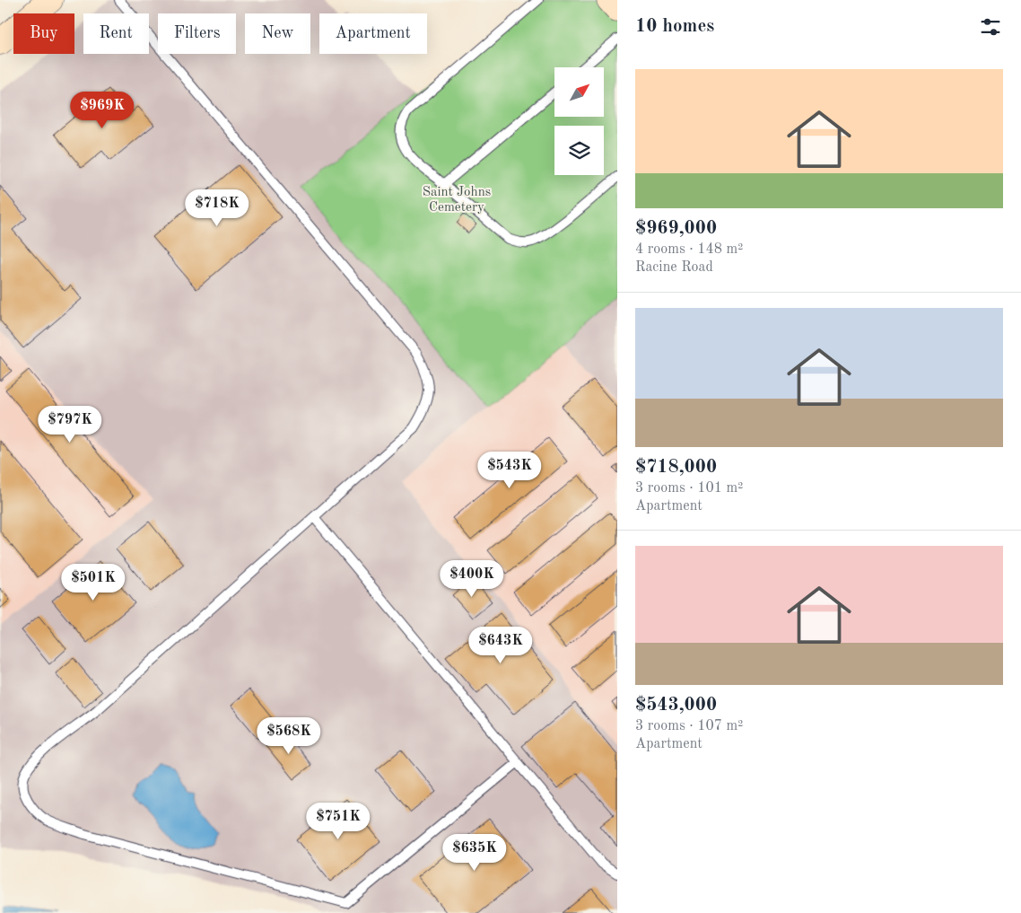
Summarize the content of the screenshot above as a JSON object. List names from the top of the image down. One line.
{"parks":["Saint Johns Cemetery"],"north":"top right","page":{"heading":"10 homes","chip":["Buy","Rent","Filters","New","Apartment"],"list":[{"name":"$969,000","note":"4 rooms · 148 m² · Racine Road"},{"name":"$718,000","note":"3 rooms · 101 m² · Apartment"},{"name":"$543,000","note":"3 rooms · 107 m² · Apartment"}],"price":["$969K","$718K","$797K","$543K","$400K","$501K","$643K","$568K","$751K","$635K"]}}
